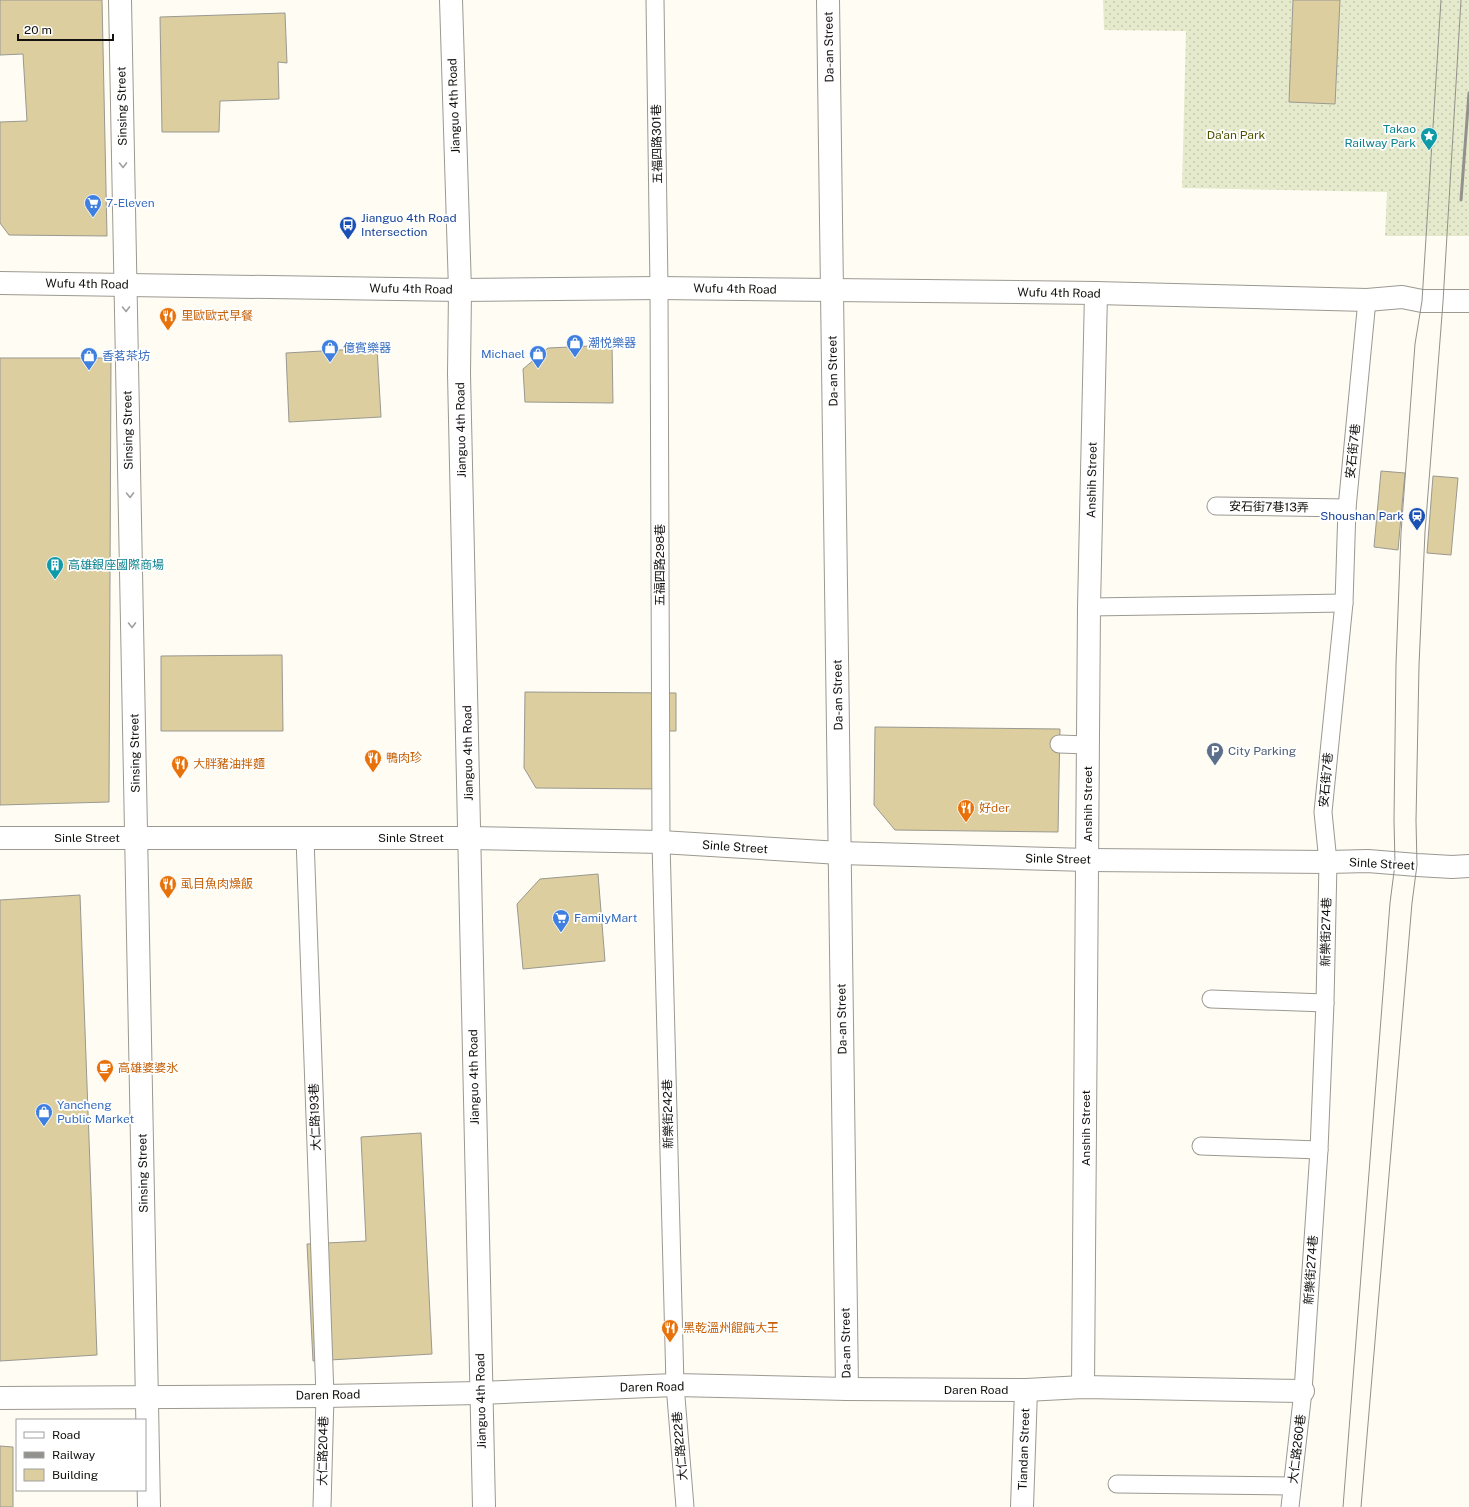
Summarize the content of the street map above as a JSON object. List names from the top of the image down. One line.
{"streets":{"street":["Da-an Street","Sinsing Street","Jianguo 4th Road","Wufu 4th Road","Anshih Street","Sinle Street","Daren Road","Tiandan Street"],"lane":["五福四路301巷","安石街7巷","安石街7巷13弄","五福四路298巷","新樂街274巷","新樂街242巷","大仁路193巷","大仁路222巷","大仁路260巷","大仁路204巷"]},"crossings":[["Da-an Street","Wufu 4th Road"],["Da-an Street","Sinle Street"],["Da-an Street","Daren Road"],["Sinsing Street","Wufu 4th Road"],["Sinsing Street","Sinle Street"],["Sinsing Street","Daren Road"],["Jianguo 4th Road","Wufu 4th Road"],["Jianguo 4th Road","Sinle Street"],["Jianguo 4th Road","Daren Road"],["五福四路301巷","Wufu 4th Road"],["五福四路301巷","五福四路298巷"],["Wufu 4th Road","安石街7巷"],["Wufu 4th Road","Anshih Street"],["Wufu 4th Road","五福四路298巷"],["安石街7巷","安石街7巷13弄"],["安石街7巷","Sinle Street"],["安石街7巷","新樂街274巷"],["Anshih Street","Sinle Street"],["Anshih Street","Daren Road"],["五福四路298巷","Sinle Street"],["五福四路298巷","新樂街242巷"],["Sinle Street","新樂街274巷"],["Sinle Street","新樂街242巷"],["Sinle Street","大仁路193巷"],["新樂街274巷","Daren Road"],["新樂街274巷","大仁路260巷"],["新樂街242巷","Daren Road"],["新樂街242巷","大仁路222巷"],["大仁路193巷","Daren Road"],["大仁路193巷","大仁路204巷"],["Daren Road","大仁路222巷"],["Daren Road","Tiandan Street"],["Daren Road","大仁路260巷"],["Daren Road","大仁路204巷"]],"one_way":["Sinsing Street"],"parks":["Da'an Park"],"places":{"place":["Takao Railway Park"],"supermarket":["7-Eleven","FamilyMart"],"bus stop":["Jianguo 4th Road Intersection"],"restaurant":["里歐歐式早餐","鴨肉珍","大胖豬油拌麵","好der","虱目魚肉燥飯","黑乾溫州餛飩大王"],"shop":["潮悦樂器","億賓樂器","Michael","香茗茶坊","Yancheng Public Market"],"station":["Shoushan Park"],"building":["高雄銀座國際商場"],"parking":["City Parking"],"cafe":["高雄婆婆氷"]},"legend":["Road","Railway","Building"],"scale_bar":"20 m"}
